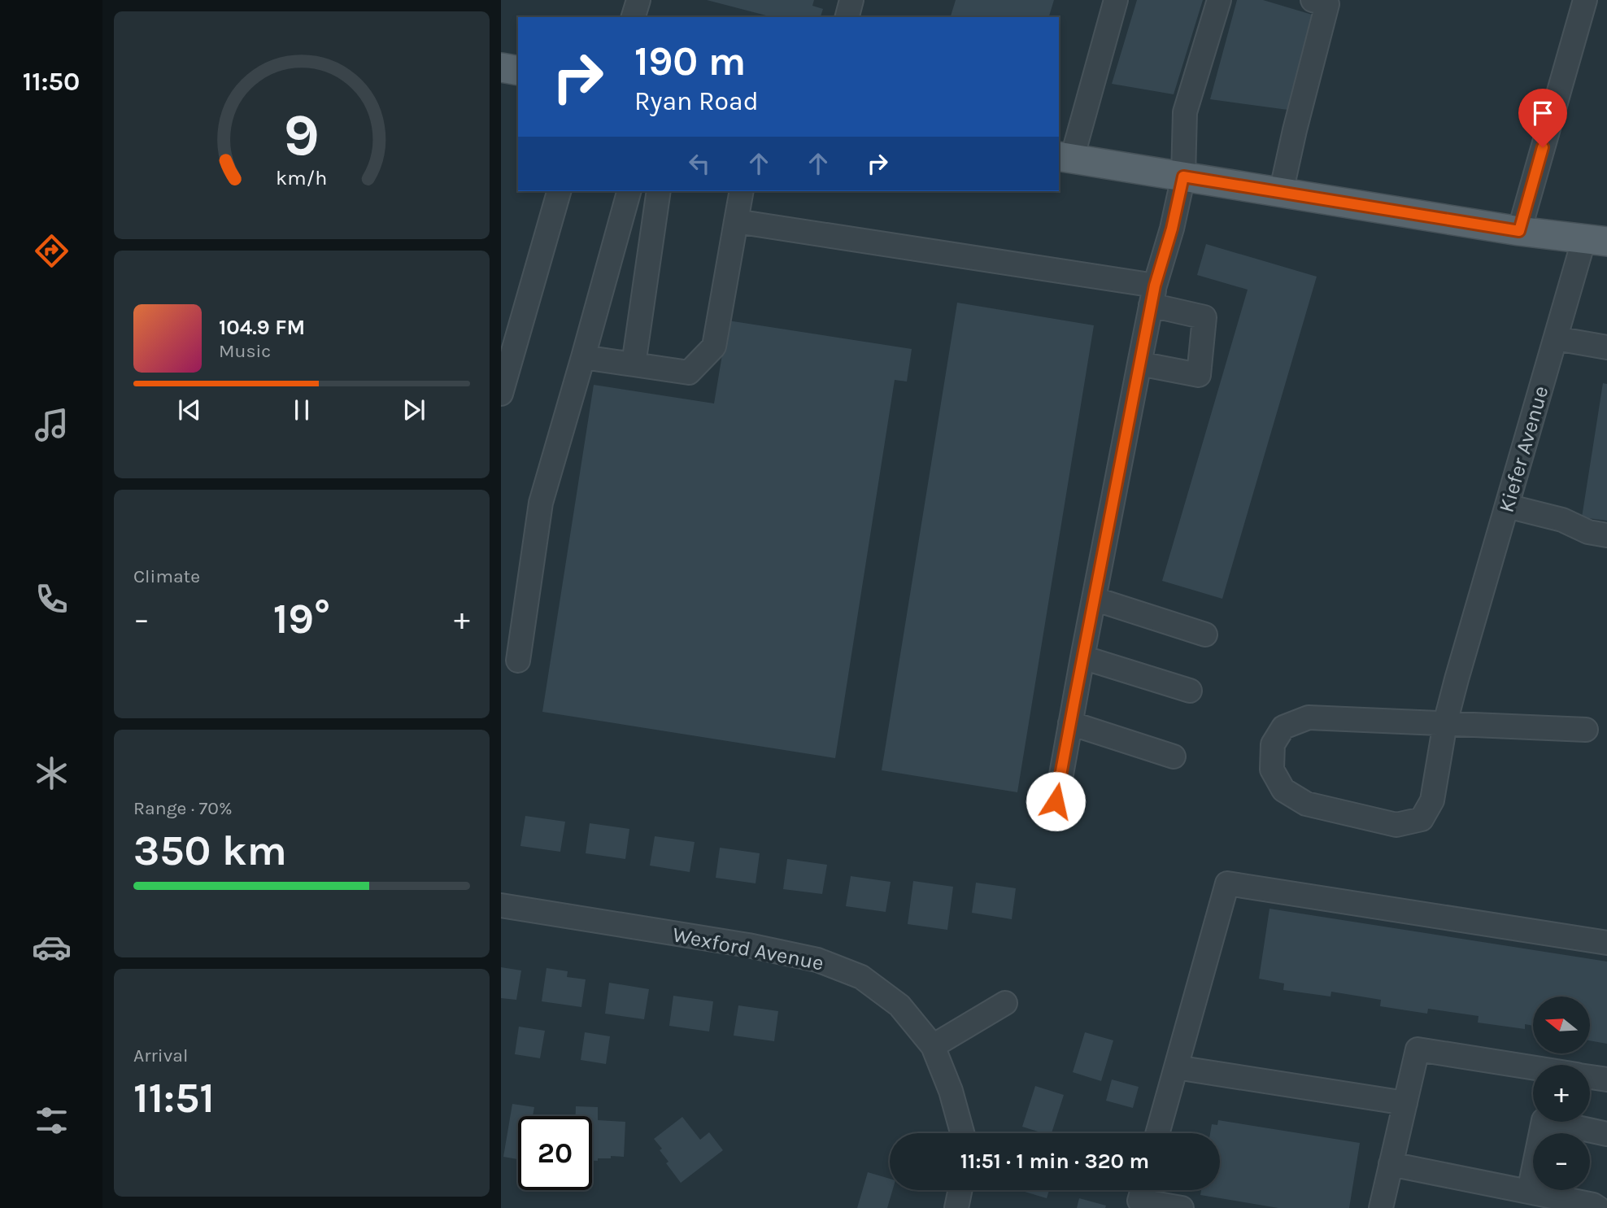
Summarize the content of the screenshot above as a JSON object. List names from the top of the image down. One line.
{"streets":{"street":["Kiefer Avenue","Wexford Avenue"]},"north":"left","page":{"tabs":"11:50","turn":["190 m","Ryan Road"],"song":["104.9 FM","Music"],"tile":["Climate",["Range · 70%","350 km"],["Arrival","11:51"]],"heat":["−","19°","+"],"map_buttons":["+","−"],"limit":"20","trip":"11:51 · 1 min · 320 m","gauge":["9","km/h"]}}
